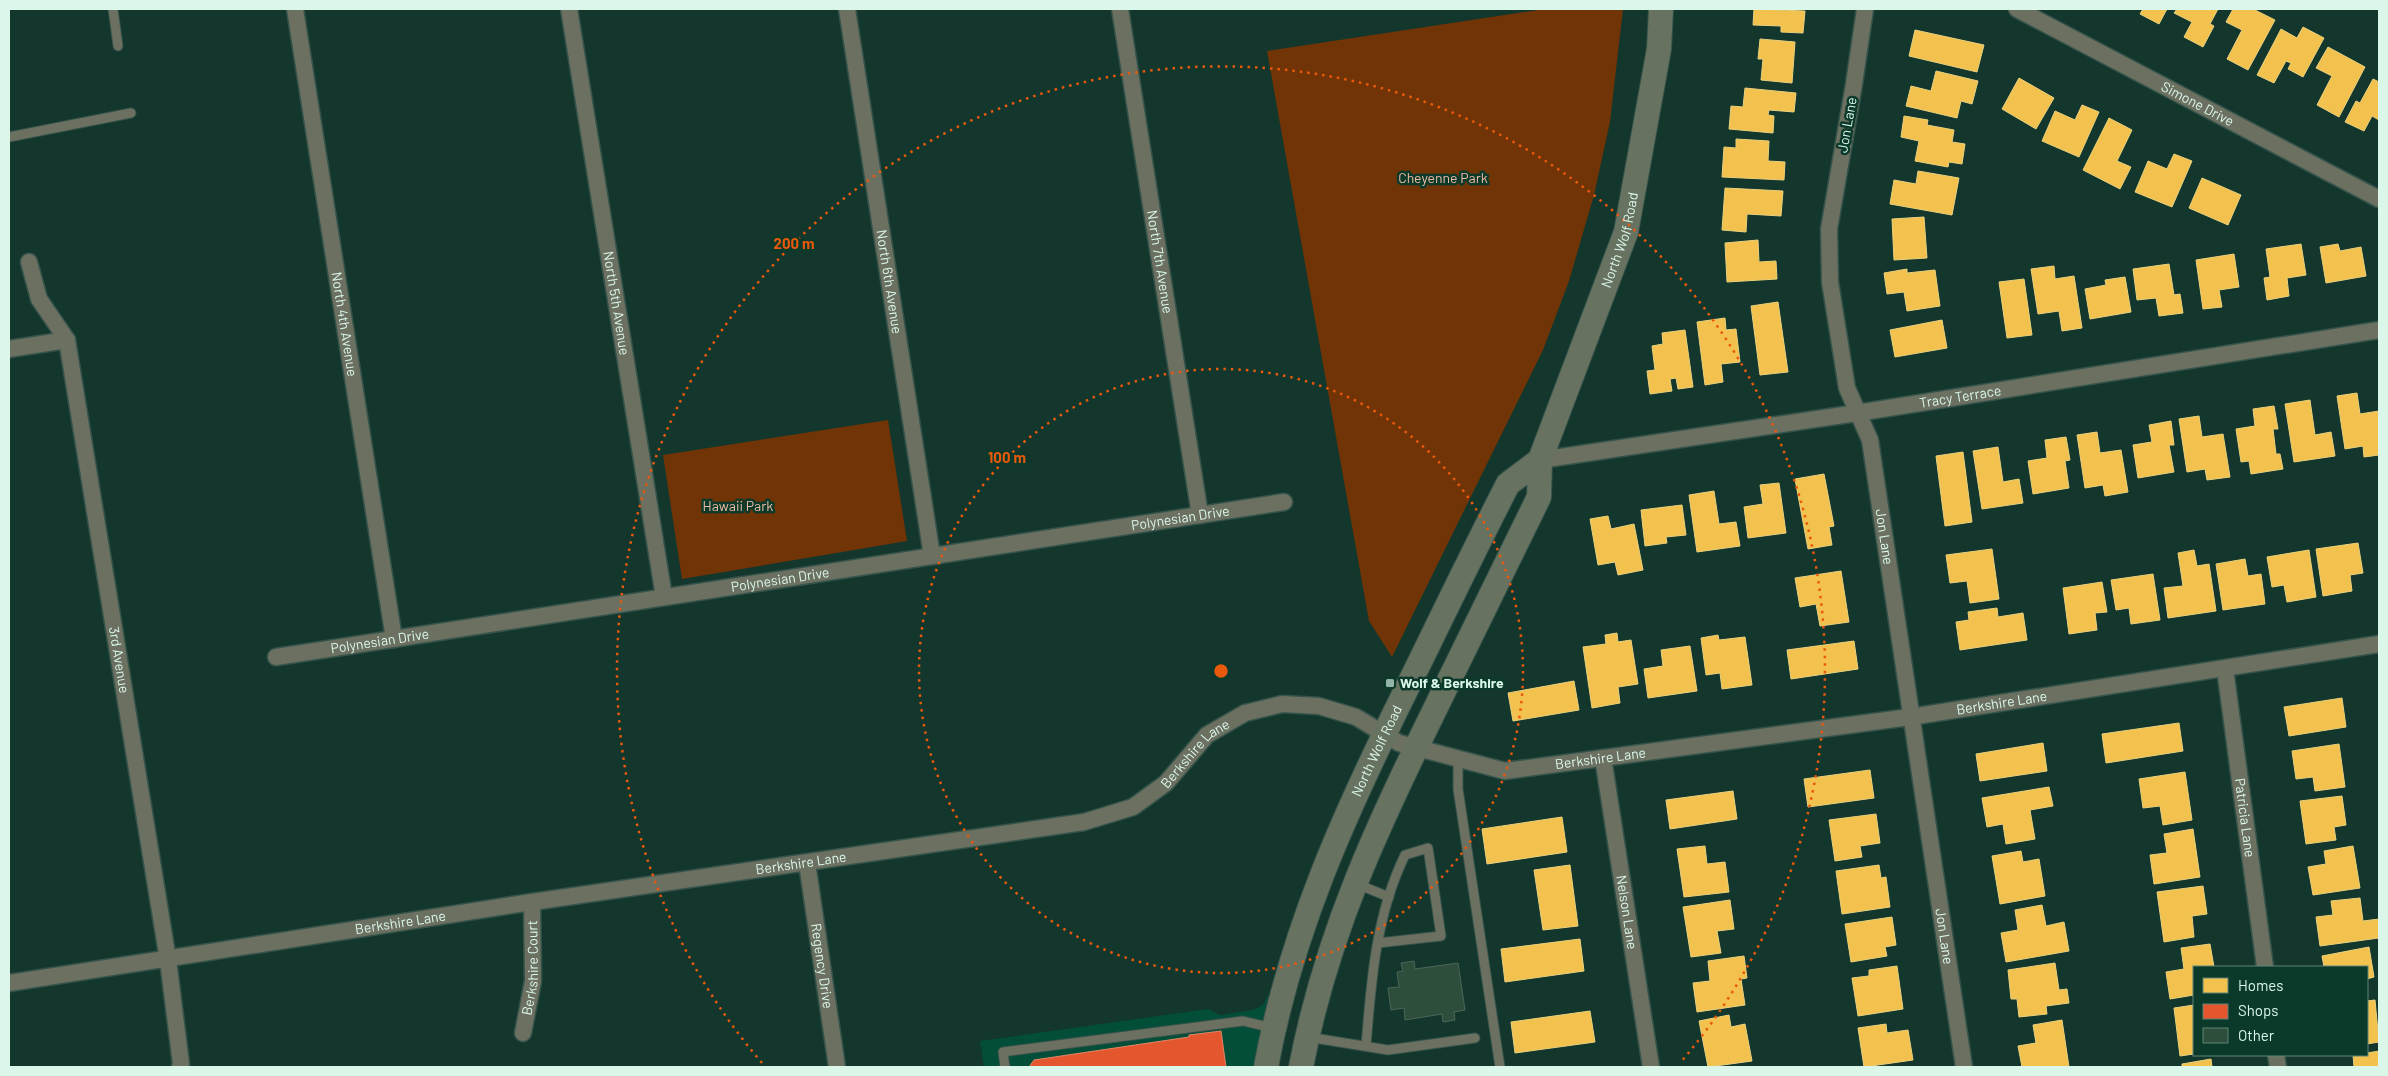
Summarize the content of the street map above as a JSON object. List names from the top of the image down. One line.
{"streets":{"main road":["North Wolf Road"],"street":["Simone Drive","Jon Lane","North 7th Avenue","North 6th Avenue","North 5th Avenue","North 4th Avenue","Tracy Terrace","Polynesian Drive","3rd Avenue","Berkshire Lane","Patricia Lane","Nelson Lane","Regency Drive","Berkshire Court"]},"crossings":[["Jon Lane","Tracy Terrace"],["Jon Lane","Berkshire Lane"],["North Wolf Road","Tracy Terrace"],["North Wolf Road","Berkshire Lane"],["North 7th Avenue","Polynesian Drive"],["North 6th Avenue","Polynesian Drive"],["North 5th Avenue","Polynesian Drive"],["North 4th Avenue","Polynesian Drive"],["3rd Avenue","Berkshire Lane"],["Berkshire Lane","Patricia Lane"],["Berkshire Lane","Nelson Lane"],["Berkshire Lane","Regency Drive"],["Berkshire Lane","Berkshire Court"]],"parks":["Cheyenne Park","Hawaii Park"],"places":{"transit":["Wolf & Berkshire"]},"legend":["Homes","Shops","Other"],"rings":["200 m","100 m"]}
